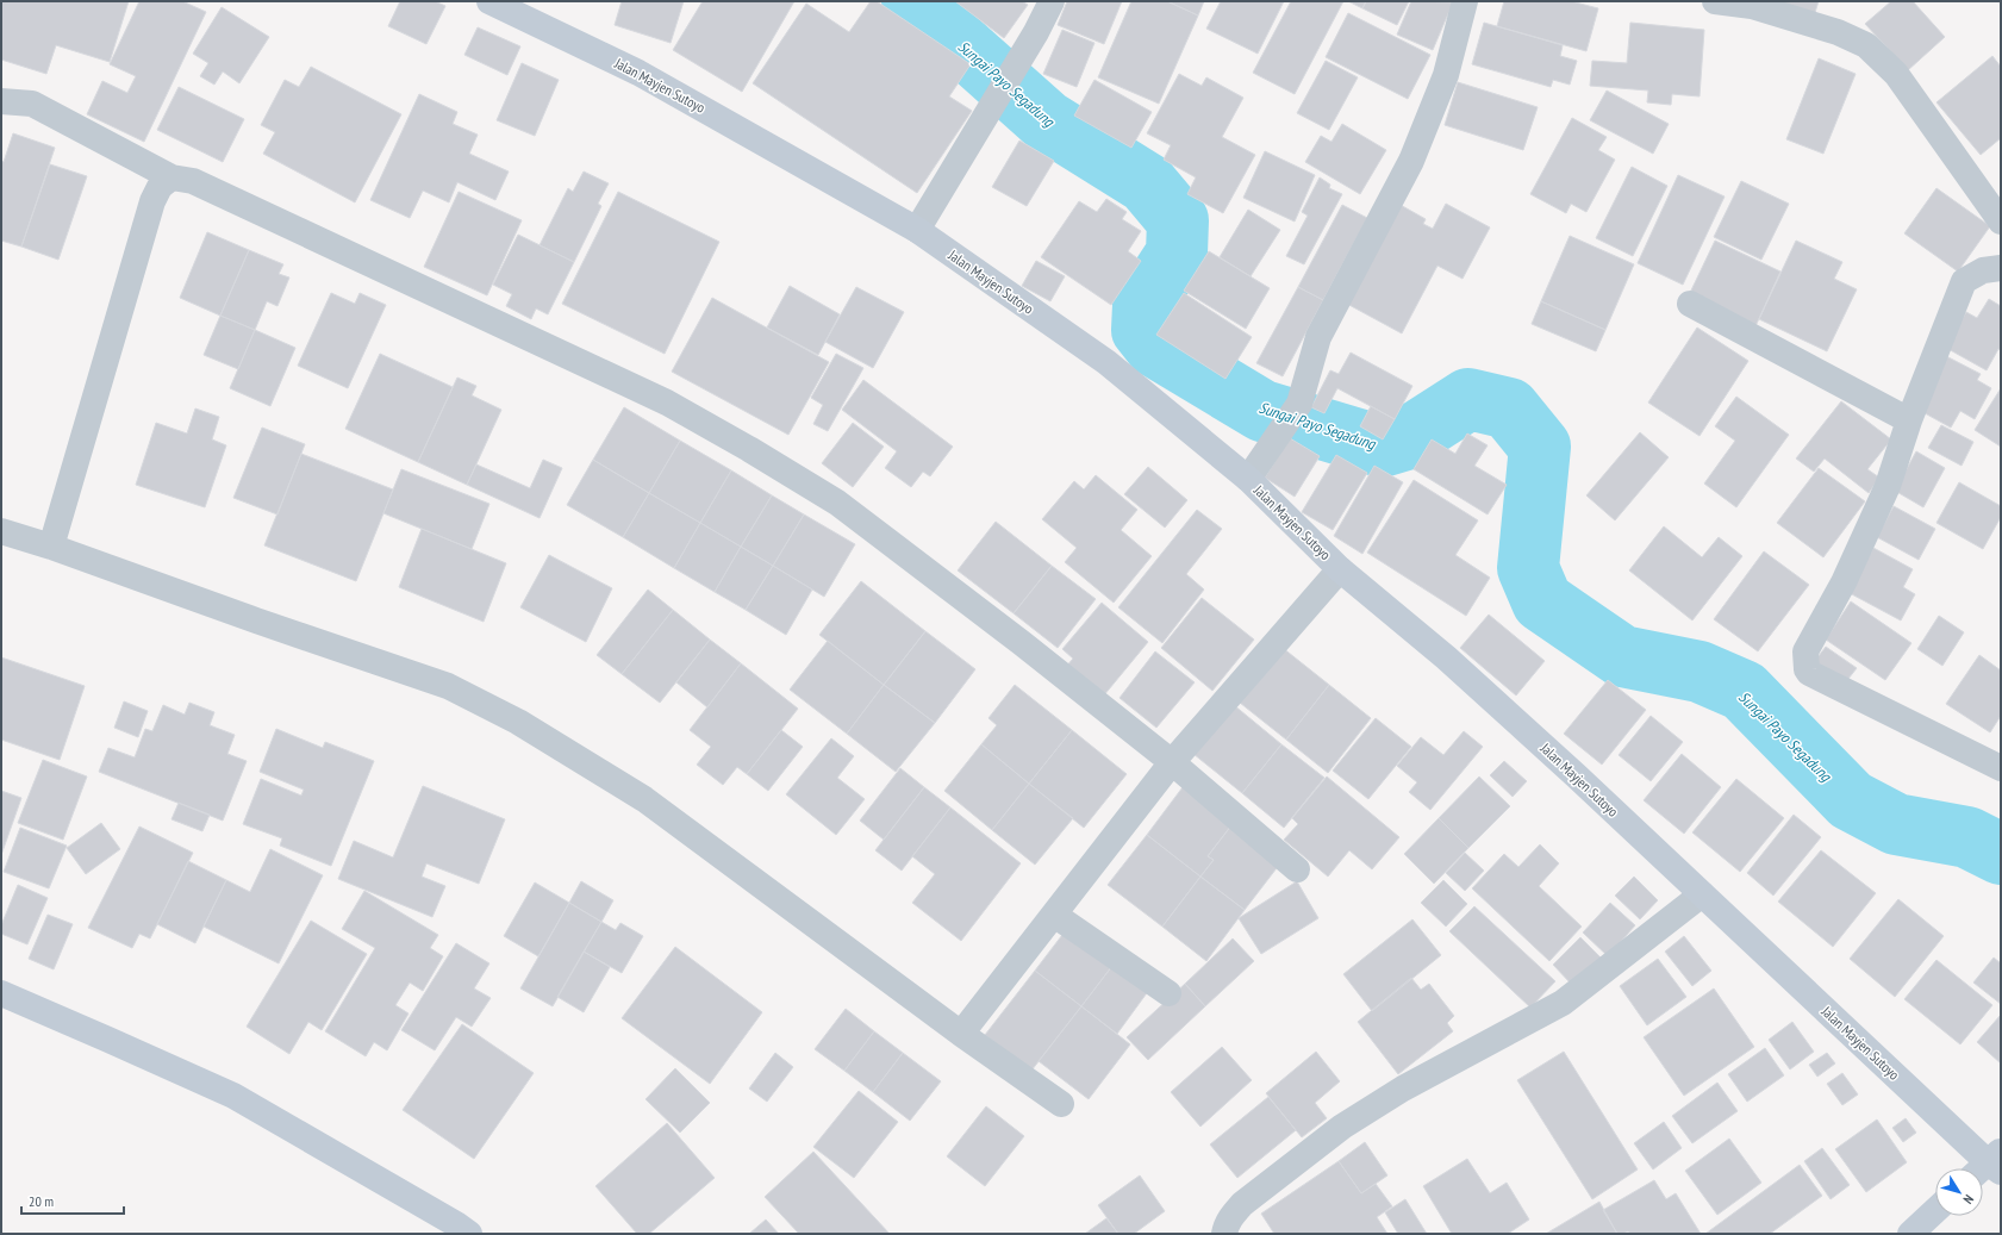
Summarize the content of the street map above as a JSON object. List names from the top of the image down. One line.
{"streets":{"street":["Jalan Mayjen Sutoyo"]},"water":["Sungai Payo Segadung"],"scale_bar":"20 m","north":"bottom right"}
